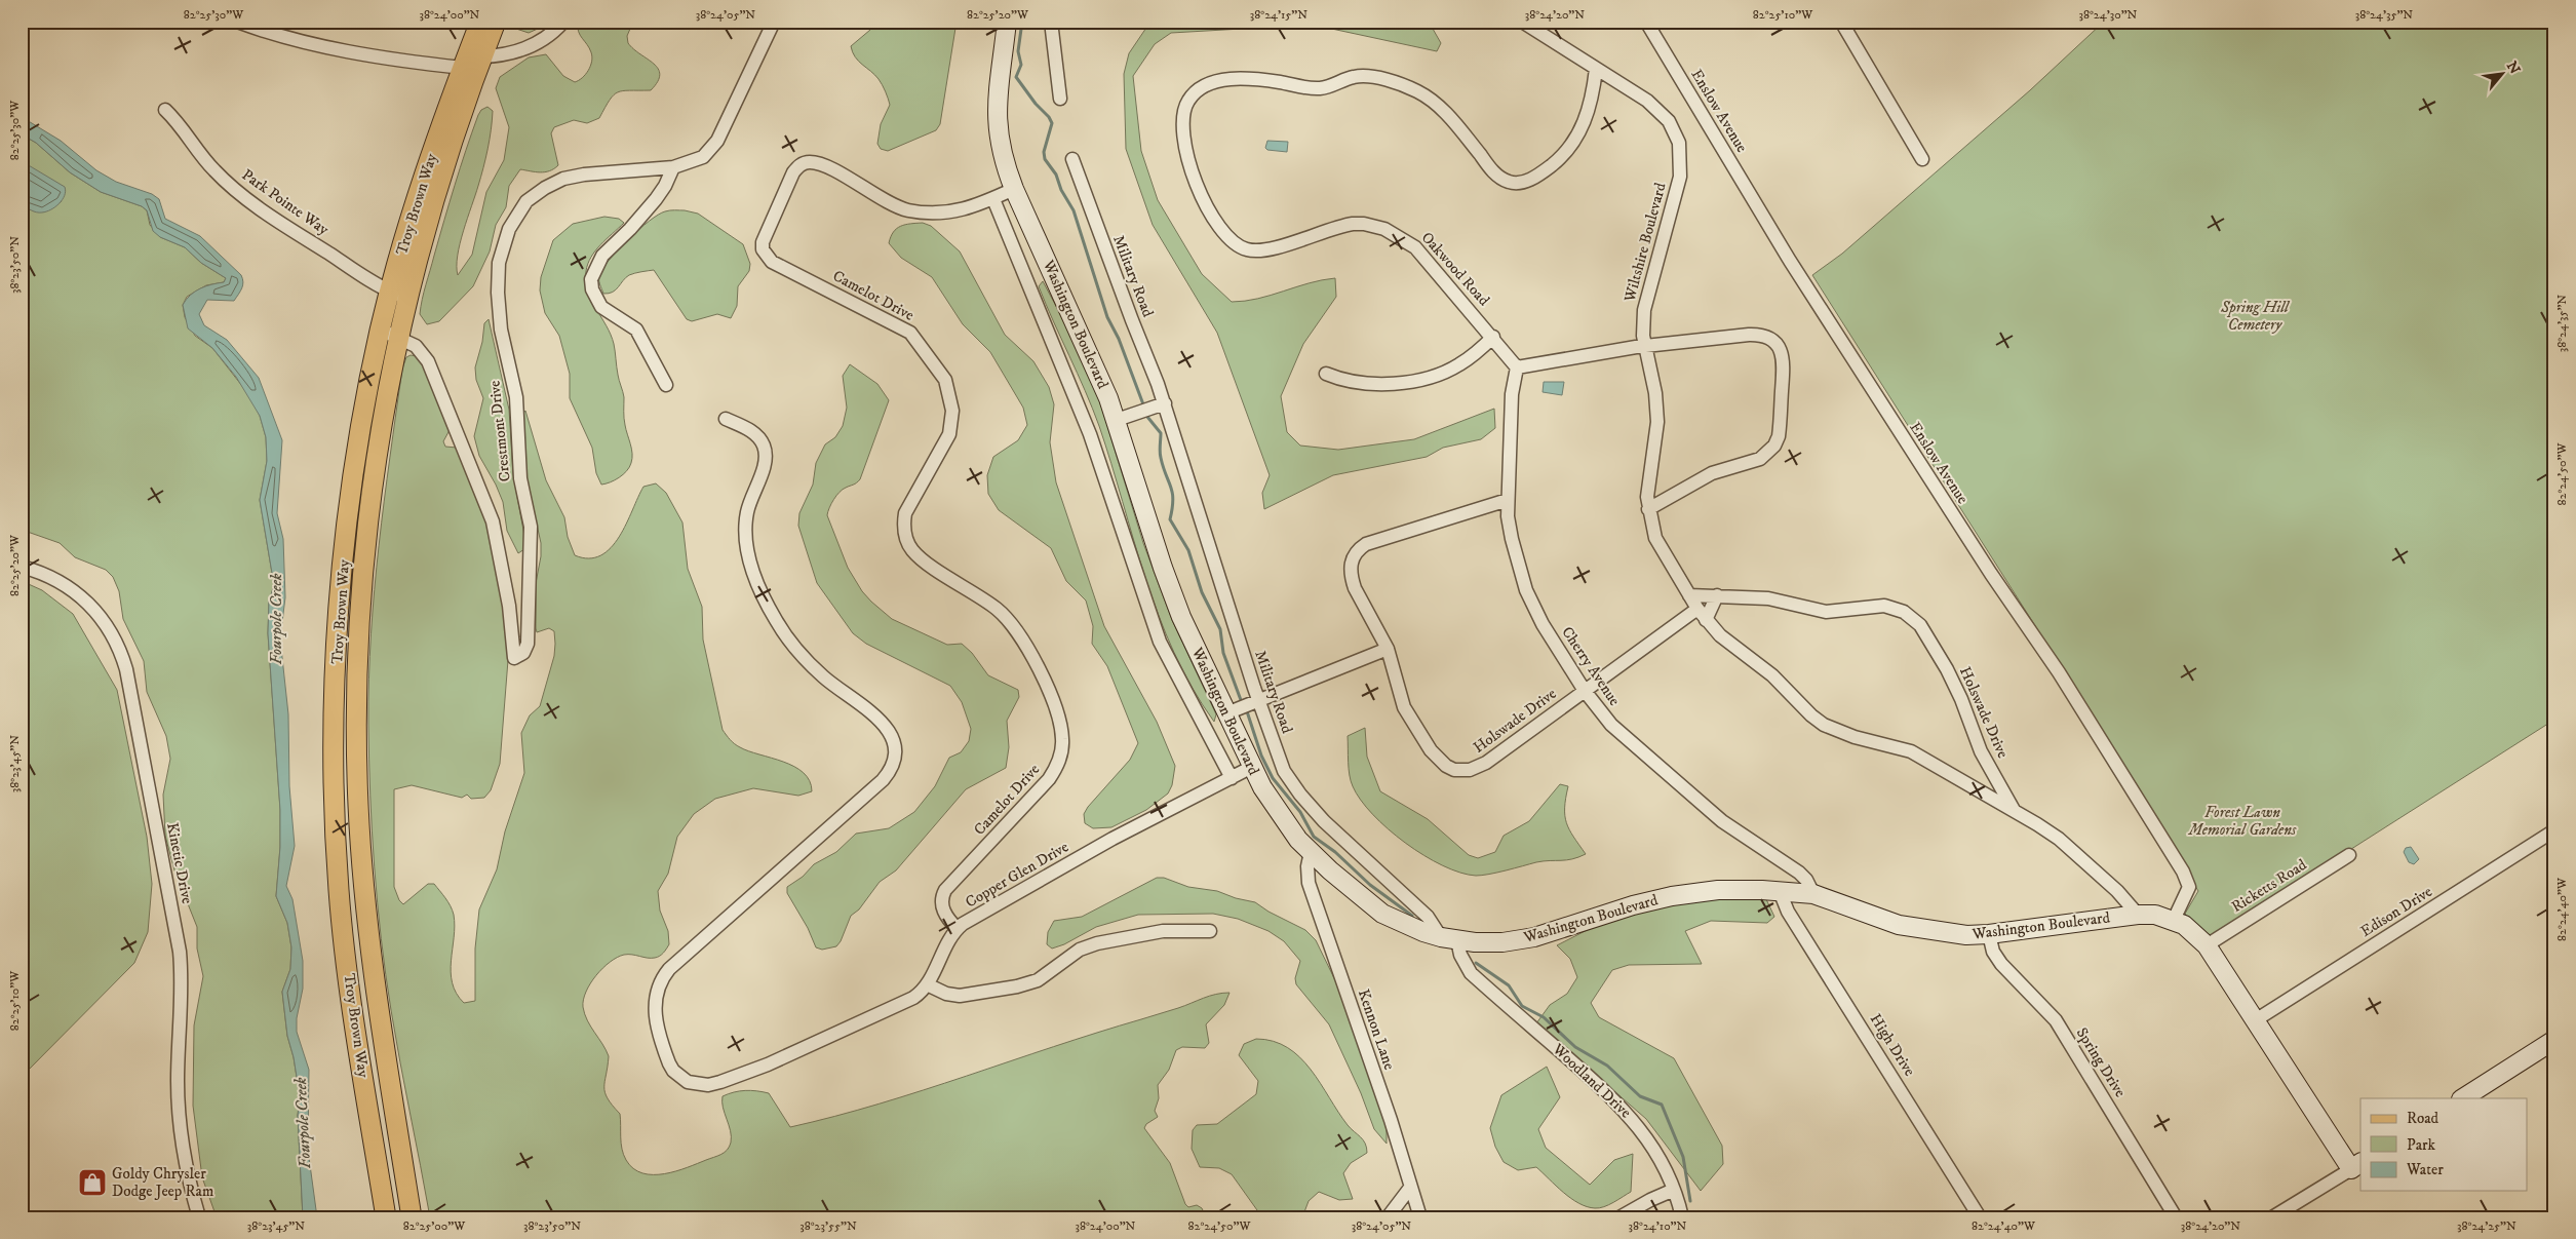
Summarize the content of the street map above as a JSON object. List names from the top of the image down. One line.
{"streets":{"main road":["Troy Brown Way"],"street":["Enslow Avenue","Park Pointe Way","Wiltshire Boulevard","Oakwood Road","Military Road","Camelot Drive","Washington Boulevard","Crestmont Drive","Cherry Avenue","Holswade Drive","Kinetic Drive","Copper Glen Drive","Ricketts Road","Edison Drive","Kennon Lane","High Drive","Spring Drive","Woodland Drive"]},"crossings":[["Enslow Avenue","Washington Boulevard"],["Park Pointe Way","Troy Brown Way"],["Troy Brown Way","Crestmont Drive"],["Wiltshire Boulevard","Oakwood Road"],["Wiltshire Boulevard","Washington Boulevard"],["Wiltshire Boulevard","Holswade Drive"],["Oakwood Road","Cherry Avenue"],["Military Road","Washington Boulevard"],["Military Road","Woodland Drive"],["Camelot Drive","Washington Boulevard"],["Camelot Drive","Copper Glen Drive"],["Washington Boulevard","Cherry Avenue"],["Washington Boulevard","Copper Glen Drive"],["Washington Boulevard","Ricketts Road"],["Washington Boulevard","Edison Drive"],["Washington Boulevard","Kennon Lane"],["Washington Boulevard","High Drive"],["Washington Boulevard","Spring Drive"],["Washington Boulevard","Woodland Drive"],["Cherry Avenue","Holswade Drive"]],"water":["Fourpole Creek"],"parks":["Spring Hill Cemetery","Forest Lawn Memorial Gardens"],"places":{"shop":["Goldy Chrysler Dodge Jeep Ram"]},"legend":["Road","Park","Water"],"north":"top right","coordinates":["82°25'30\"W","38°24'00\"N","38°24'05\"N","82°25'20\"W","38°24'15\"N","38°24'20\"N","82°25'10\"W","38°24'30\"N","38°24'35\"N","38°23'50\"N","82°24'50\"W","38°23'45\"N","82°24'40\"W","82°25'00\"W","38°23'55\"N","38°24'10\"N","38°24'25\"N"]}
